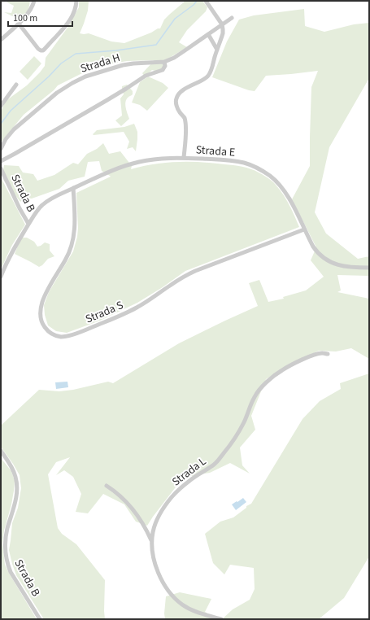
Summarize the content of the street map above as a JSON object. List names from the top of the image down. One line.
{"streets":{"street":["Strada H","Strada E","Strada B","Strada S","Strada L"]},"crossings":[["Strada E","Strada B"],["Strada E","Strada S"]],"scale_bar":"100 m"}
